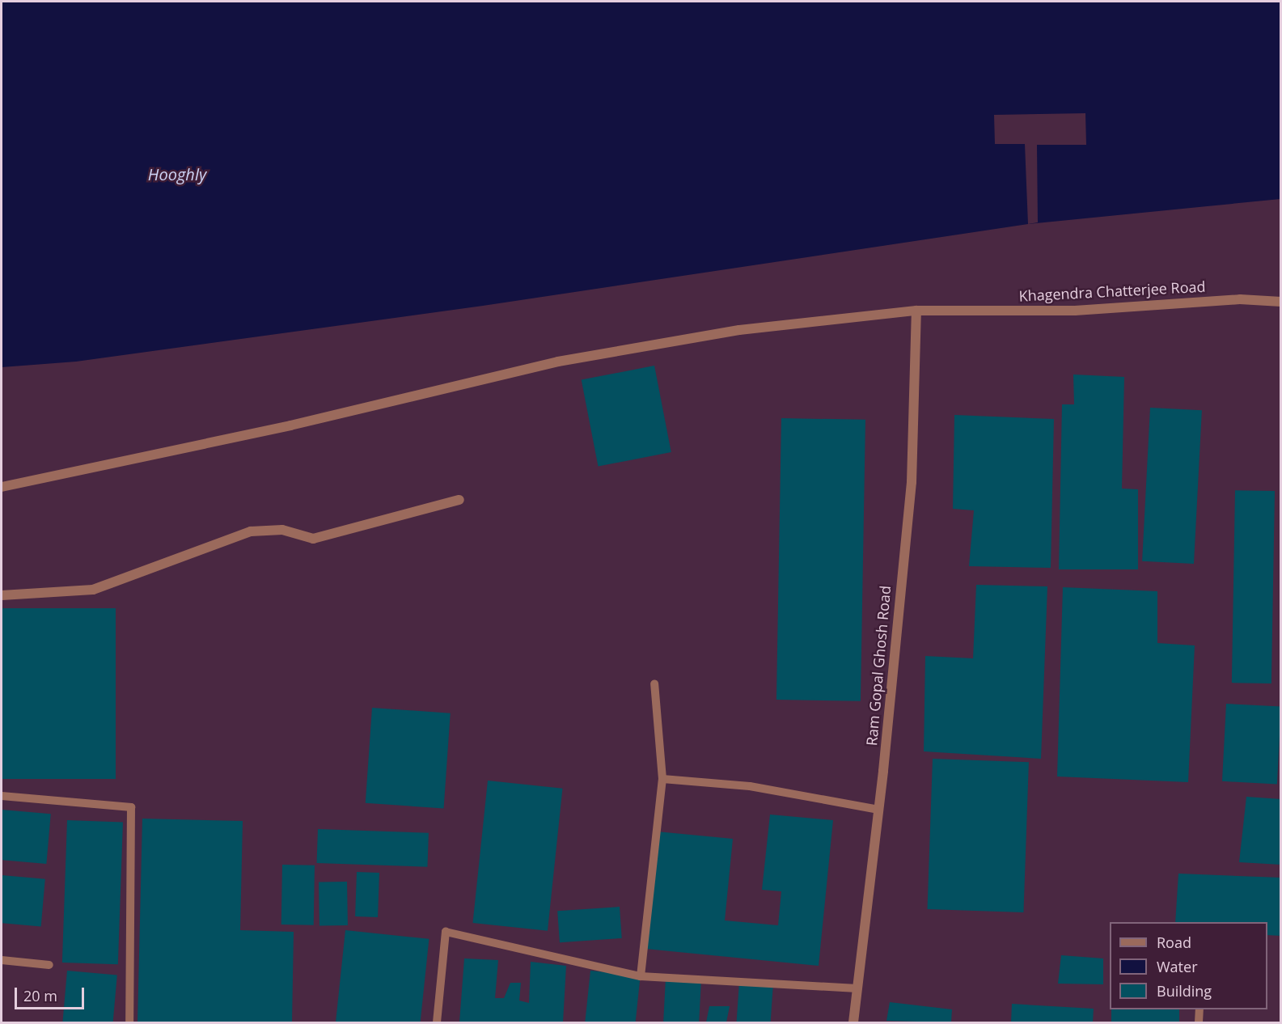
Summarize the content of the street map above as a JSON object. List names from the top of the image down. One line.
{"streets":{"street":["Khagendra Chatterjee Road","Ram Gopal Ghosh Road"]},"crossings":[["Khagendra Chatterjee Road","Ram Gopal Ghosh Road"]],"water":["Hooghly"],"legend":["Road","Water","Building"],"scale_bar":"20 m"}
